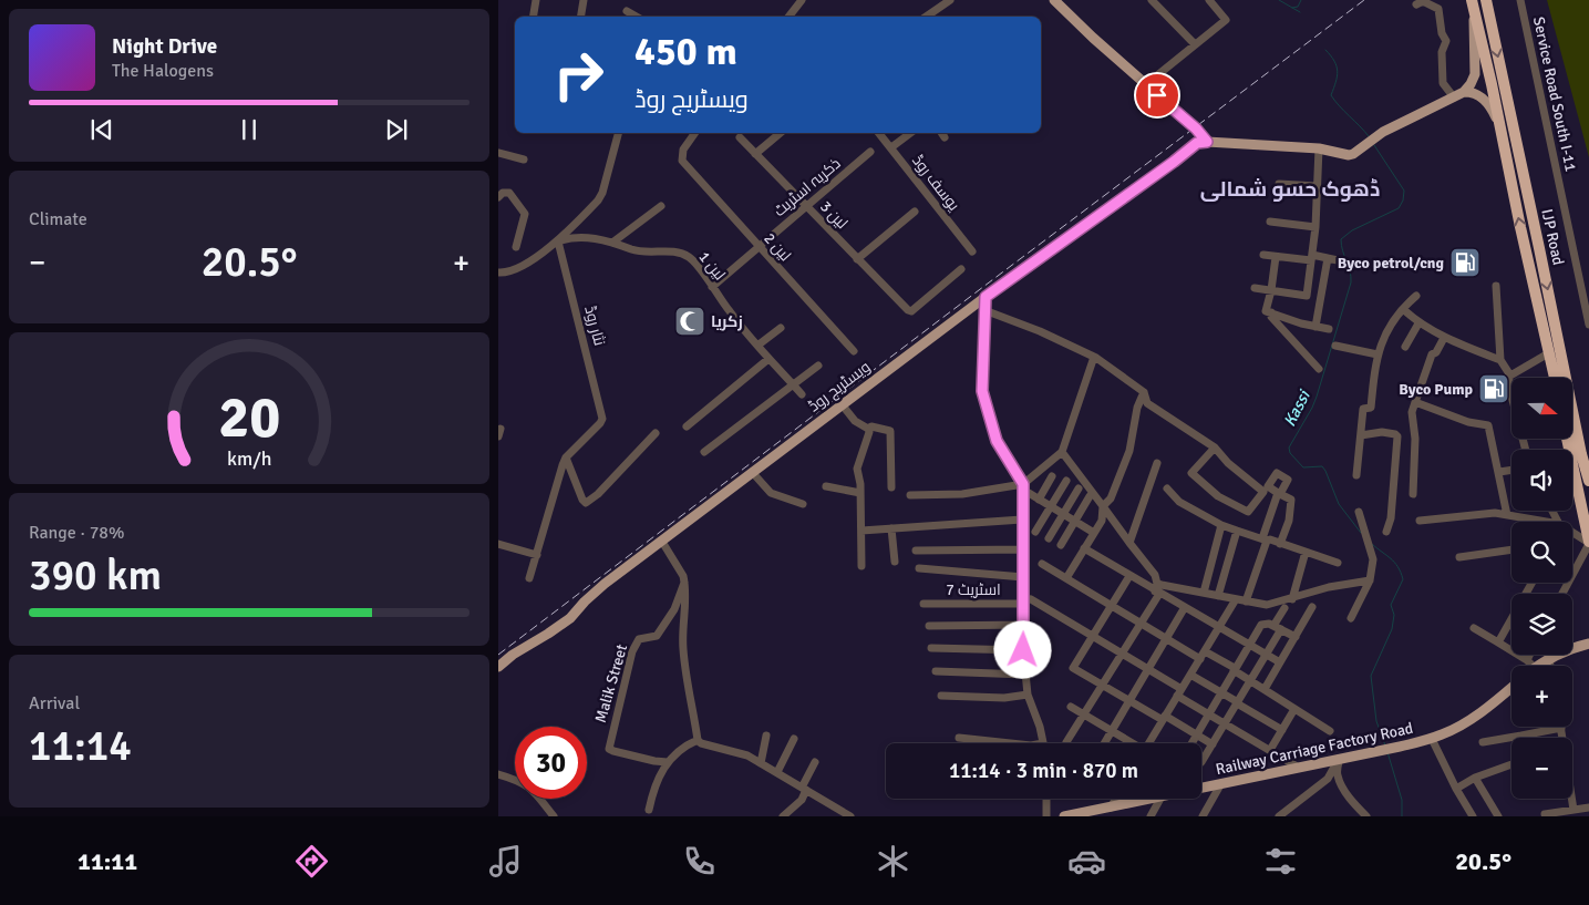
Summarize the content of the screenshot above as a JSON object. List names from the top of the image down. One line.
{"streets":{"highway":["IJP Road"],"main road":["ویسٹریج روڈ","Railway Carriage Factory Road"],"street":["Service Road South I-11","یوسف روڈ","ذکریہ اسٹریٹ","لین 3","لین 2","لین 1","نثار روڈ","اسٹریٹ 7","Malik Street"]},"crossings":[["ذکریہ اسٹریٹ","لین 3"],["ذکریہ اسٹریٹ","لین 2"],["ذکریہ اسٹریٹ","لین 1"],["لین 1","نثار روڈ"]],"districts":["ڈھوک حسو شمالی"],"water":["Kassi"],"places":{"fuel station":["Byco petrol/cng","Byco Pump"],"mosque":["زکریا"]},"north":"right","page":{"turn":["450 m","ویسٹریج روڈ"],"song":["Night Drive","The Halogens"],"tile":["Climate",["Range · 78%","390 km"],["Arrival","11:14"]],"heat":["−","20.5°","+"],"map_buttons":["+","−"],"limit":"30","trip":"11:14 · 3 min · 870 m","tabs":["11:11","20.5°"],"gauge":["20","km/h"]}}
